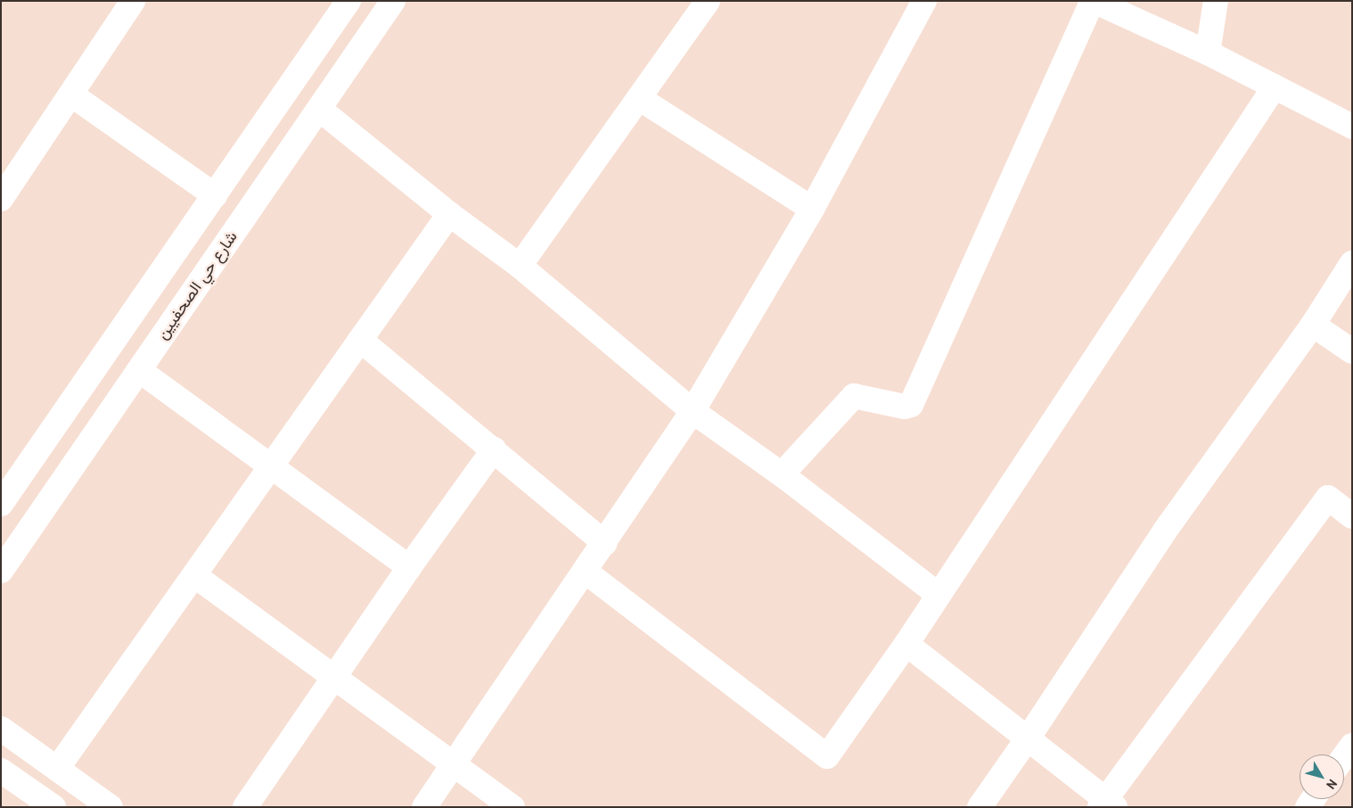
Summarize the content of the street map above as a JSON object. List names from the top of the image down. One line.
{"streets":{"street":["شارع حي الصحفيين"]},"north":"bottom right"}
